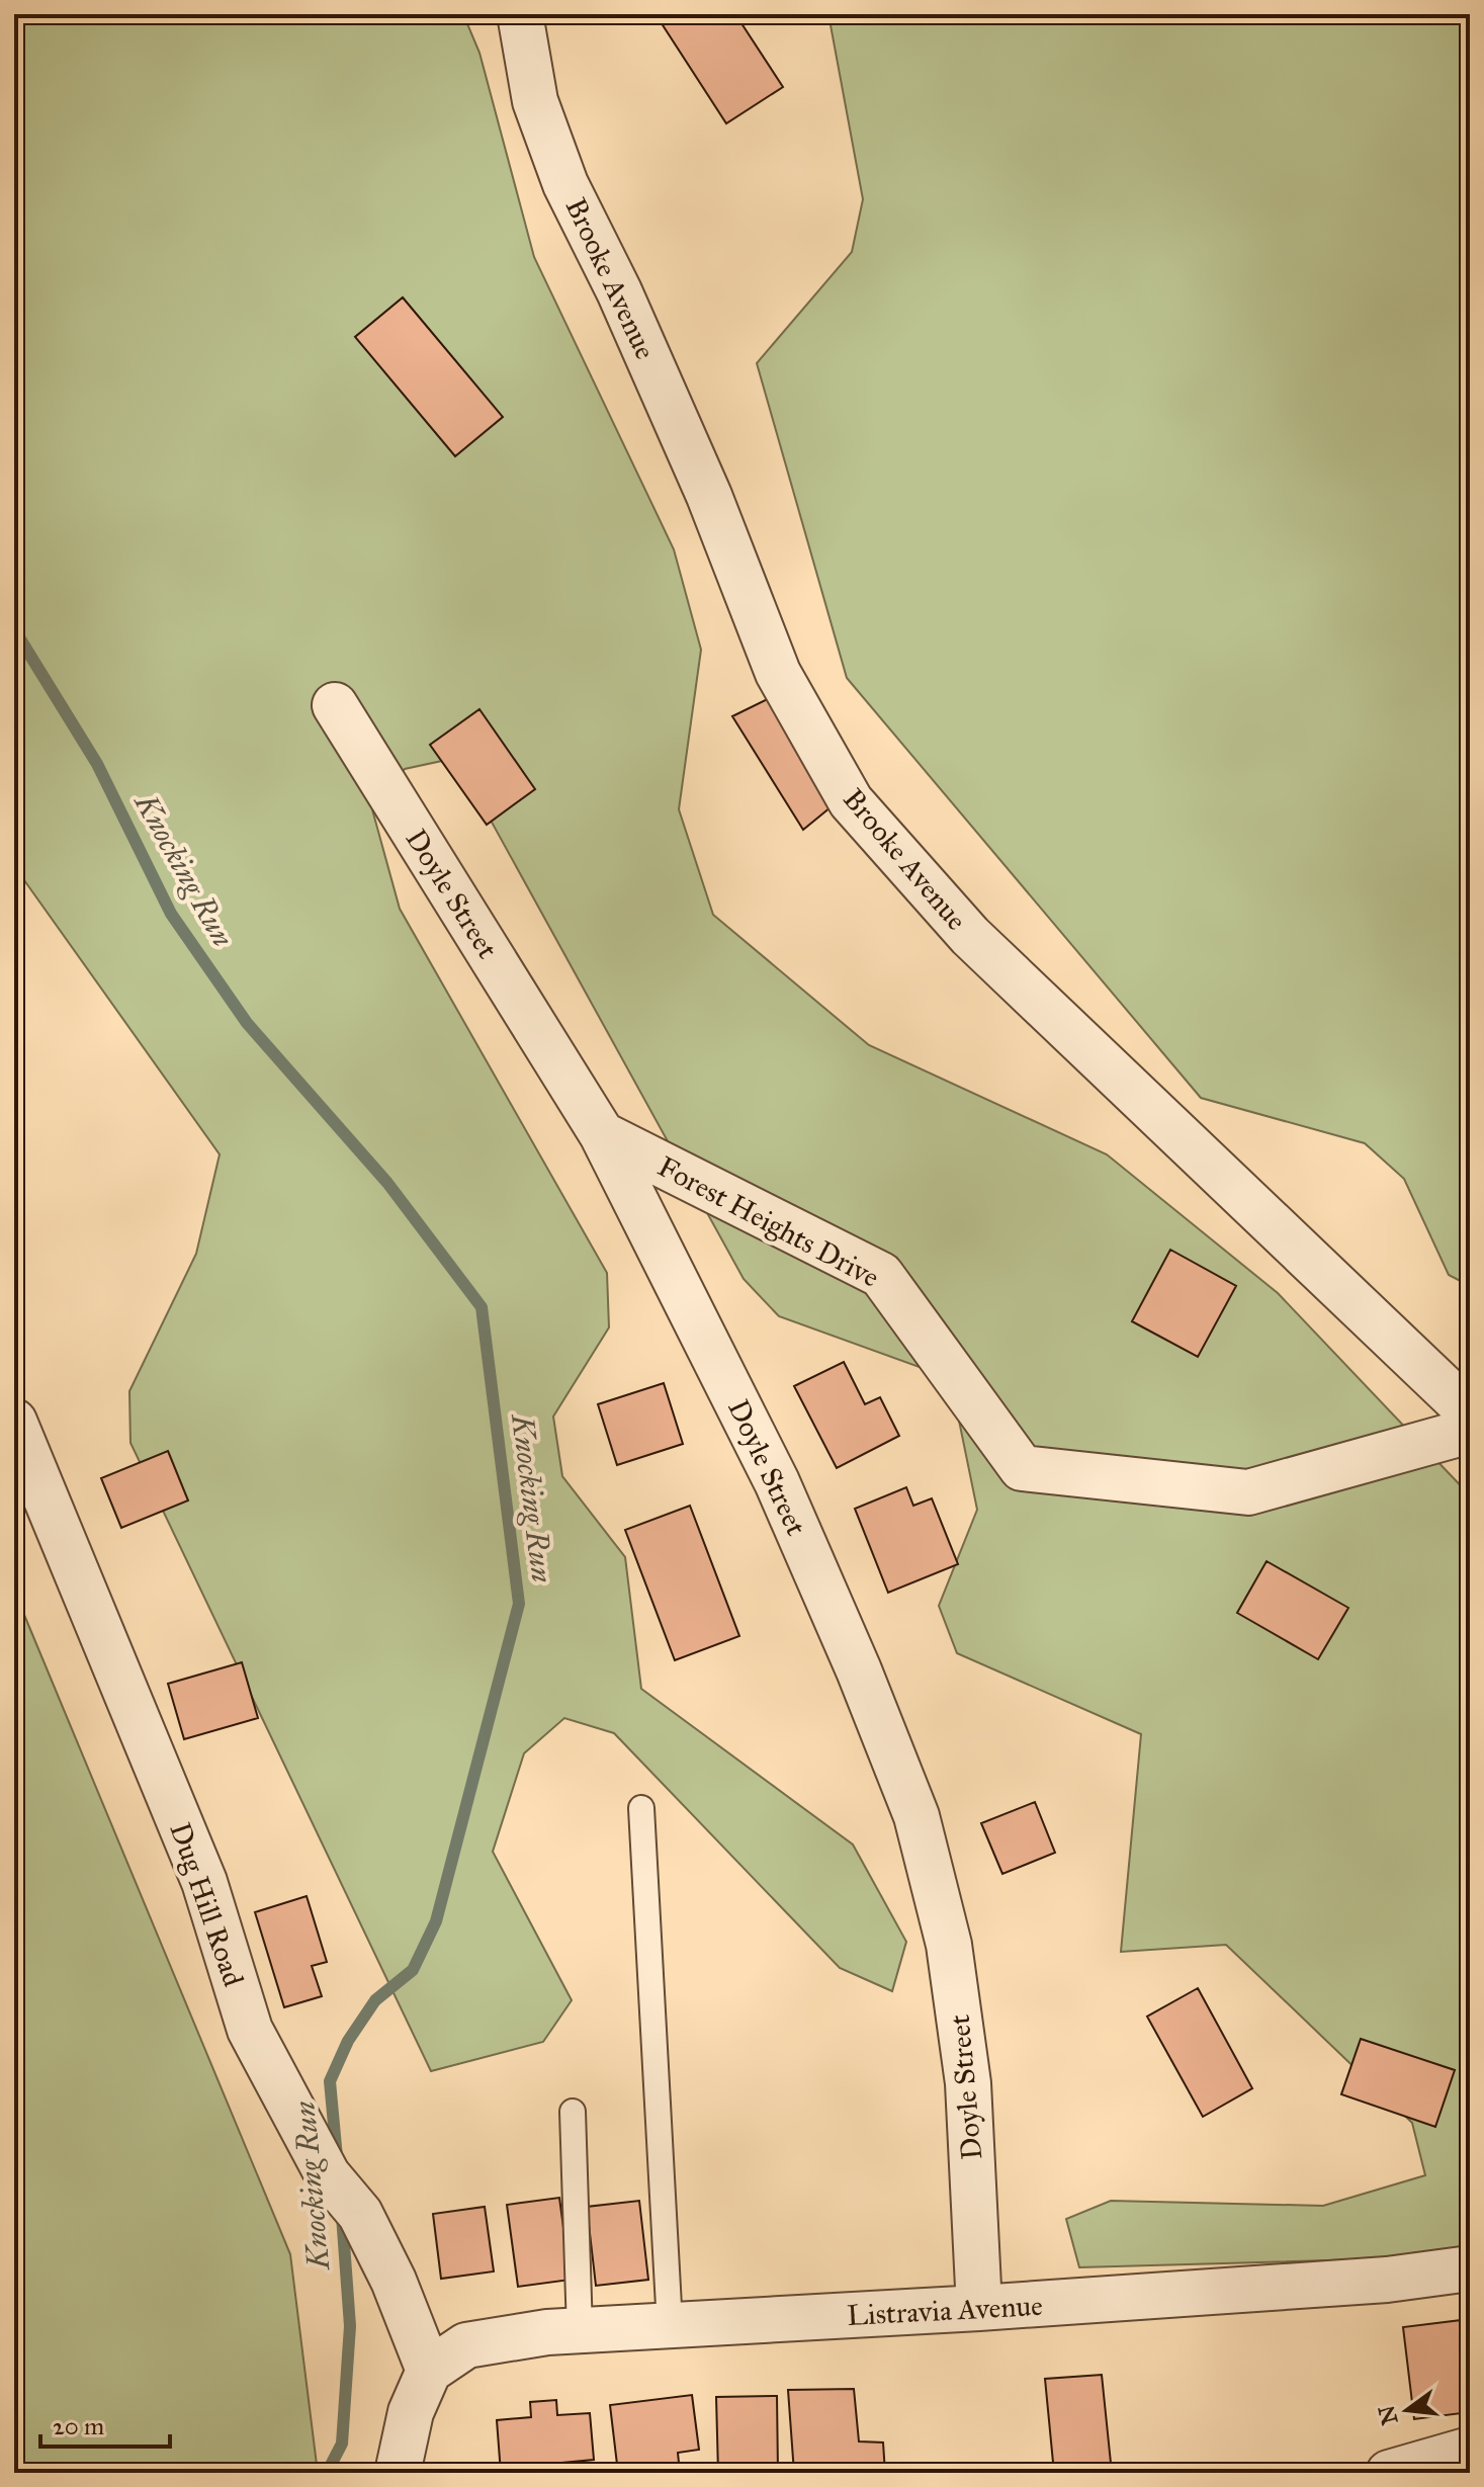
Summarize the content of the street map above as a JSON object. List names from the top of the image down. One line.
{"streets":{"street":["Brooke Avenue","Doyle Street","Forest Heights Drive","Dug Hill Road","Listravia Avenue"]},"crossings":[["Doyle Street","Forest Heights Drive"],["Doyle Street","Listravia Avenue"],["Dug Hill Road","Listravia Avenue"]],"water":["Knocking Run"],"scale_bar":"20 m","north":"left"}
